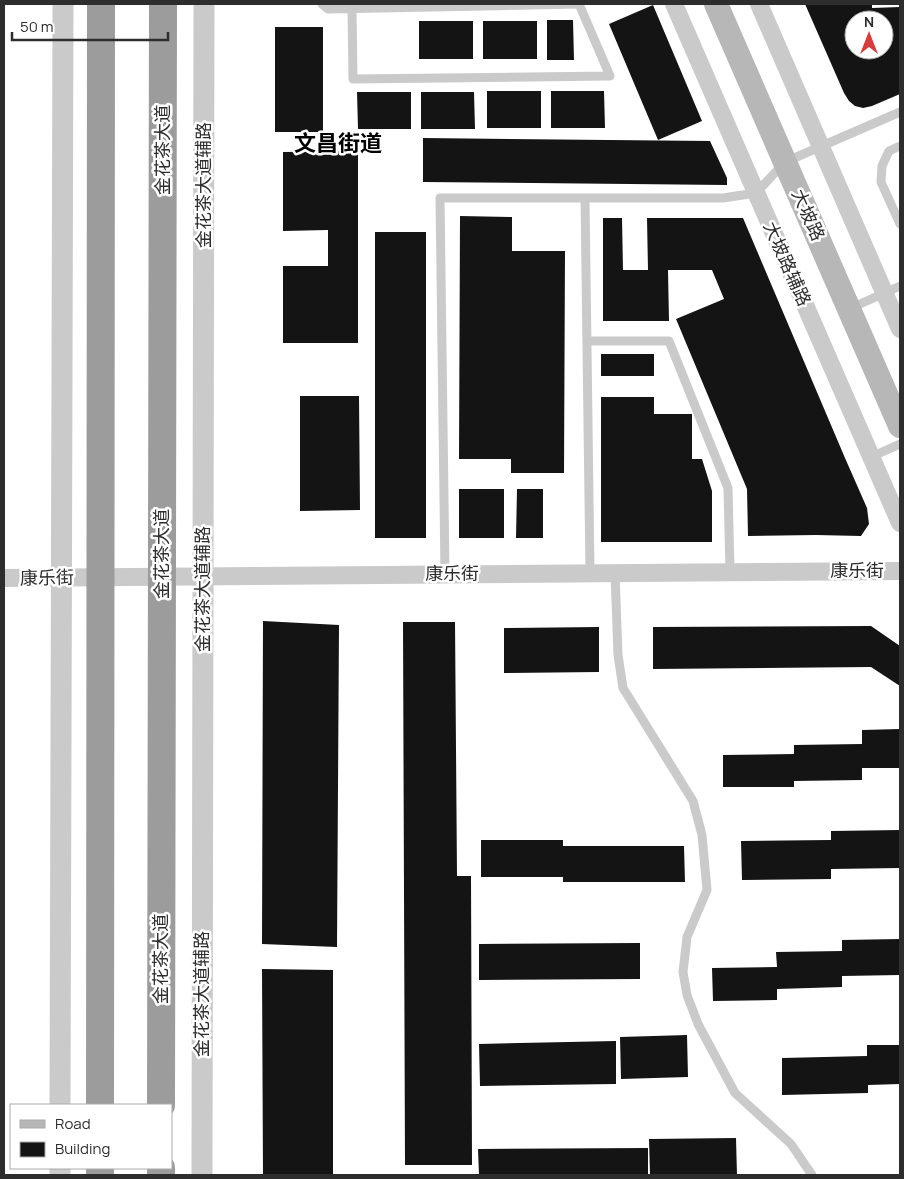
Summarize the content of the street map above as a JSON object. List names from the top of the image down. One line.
{"streets":{"highway":["金花茶大道"],"main road":["大坡路"],"street":["金花茶大道辅路","大坡路辅路","康乐街"]},"crossings":[["金花茶大道","康乐街"],["金花茶大道辅路","康乐街"]],"districts":["文昌街道"],"legend":["Road","Building"],"scale_bar":"50 m","north":"top"}
